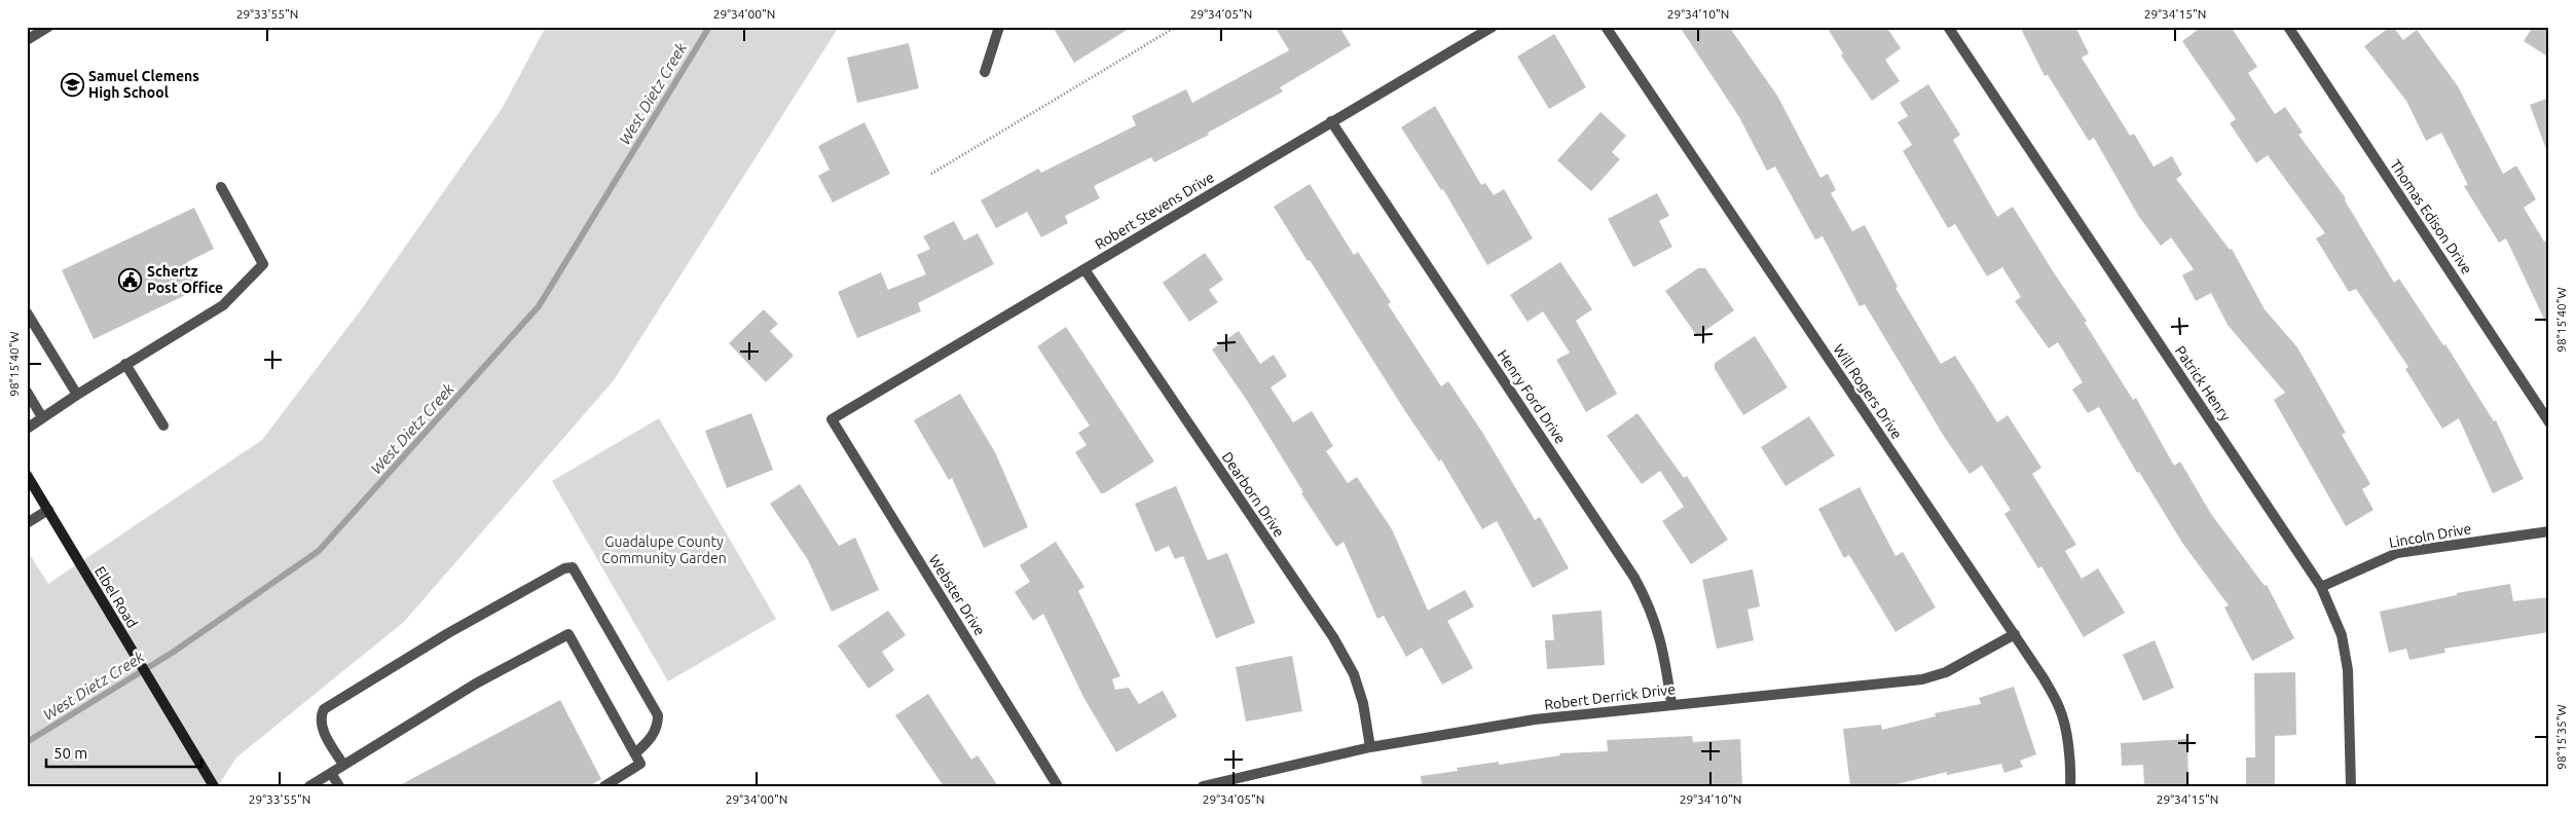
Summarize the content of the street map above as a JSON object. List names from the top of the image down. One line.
{"streets":{"street":["Robert Stevens Drive","Thomas Edison Drive","Patrick Henry","Will Rogers Drive","Henry Ford Drive","Dearborn Drive","Lincoln Drive","Webster Drive","Elbel Road","Robert Derrick Drive"]},"crossings":[["Robert Stevens Drive","Henry Ford Drive"],["Robert Stevens Drive","Dearborn Drive"],["Robert Stevens Drive","Webster Drive"],["Patrick Henry","Lincoln Drive"],["Will Rogers Drive","Robert Derrick Drive"],["Henry Ford Drive","Robert Derrick Drive"],["Dearborn Drive","Robert Derrick Drive"]],"water":["West Dietz Creek"],"parks":["Guadalupe County Community Garden"],"places":{"school or university":["Samuel Clemens High School"],"public building":["Schertz Post Office"]},"scale_bar":"50 m","coordinates":["29°33'55\"N","29°34'00\"N","29°34'05\"N","29°34'10\"N","29°34'15\"N","98°15'40\"W","98°15'35\"W"]}
